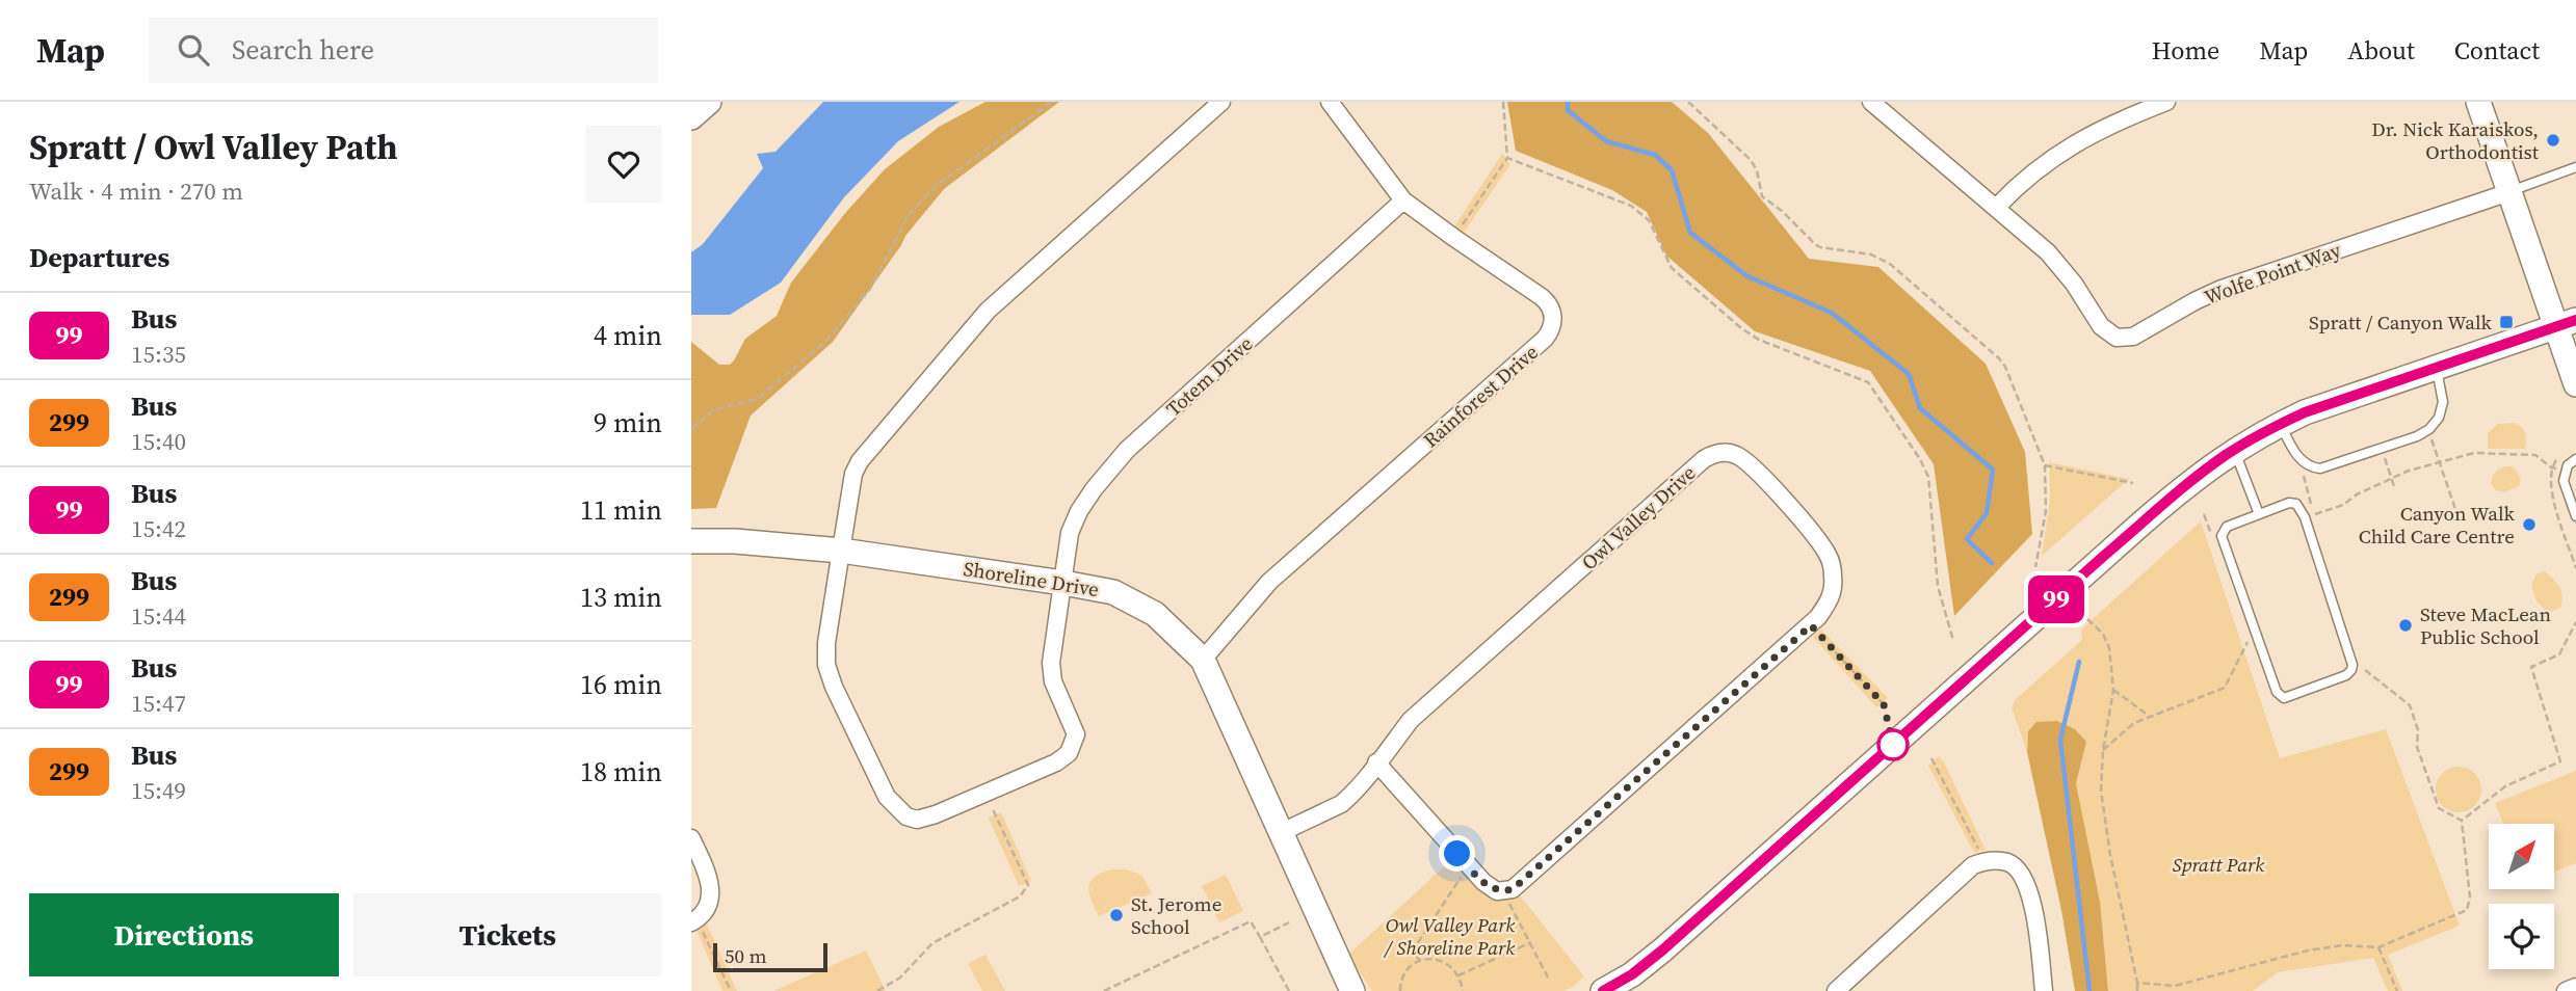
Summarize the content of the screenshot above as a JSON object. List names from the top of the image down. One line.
{"streets":{"street":["Wolfe Point Way","Totem Drive","Rainforest Drive","Owl Valley Drive","Shoreline Drive"]},"crossings":[["Totem Drive","Rainforest Drive"],["Totem Drive","Shoreline Drive"],["Rainforest Drive","Shoreline Drive"],["Owl Valley Drive","Shoreline Drive"]],"parks":["Spratt Park","Owl Valley Park / Shoreline Park"],"places":{"other":["Dr. Nick Karaiskos, Orthodontist","Canyon Walk Child Care Centre","Steve MacLean Public School","St. Jerome School"],"transit":["Spratt / Canyon Walk"]},"lines":["bus line 99"],"scale_bar":"50 m","north":"top right","page":{"header":"Map","search":"Search here","nav":["Home","Map","About","Contact"],"heading":[["Spratt / Owl Valley Path","Walk · 4 min · 270 m"],"Departures"],"on_map":"99","list":[{"mark":"99","name":"Bus","note":"15:35","value":"4 min"},{"mark":"299","name":"Bus","note":"15:40","value":"9 min"},{"mark":"99","name":"Bus","note":"15:42","value":"11 min"},{"mark":"299","name":"Bus","note":"15:44","value":"13 min"},{"mark":"99","name":"Bus","note":"15:47","value":"16 min"},{"mark":"299","name":"Bus","note":"15:49","value":"18 min"}],"buttons":["Directions","Tickets"],"scale":"50 m"}}
